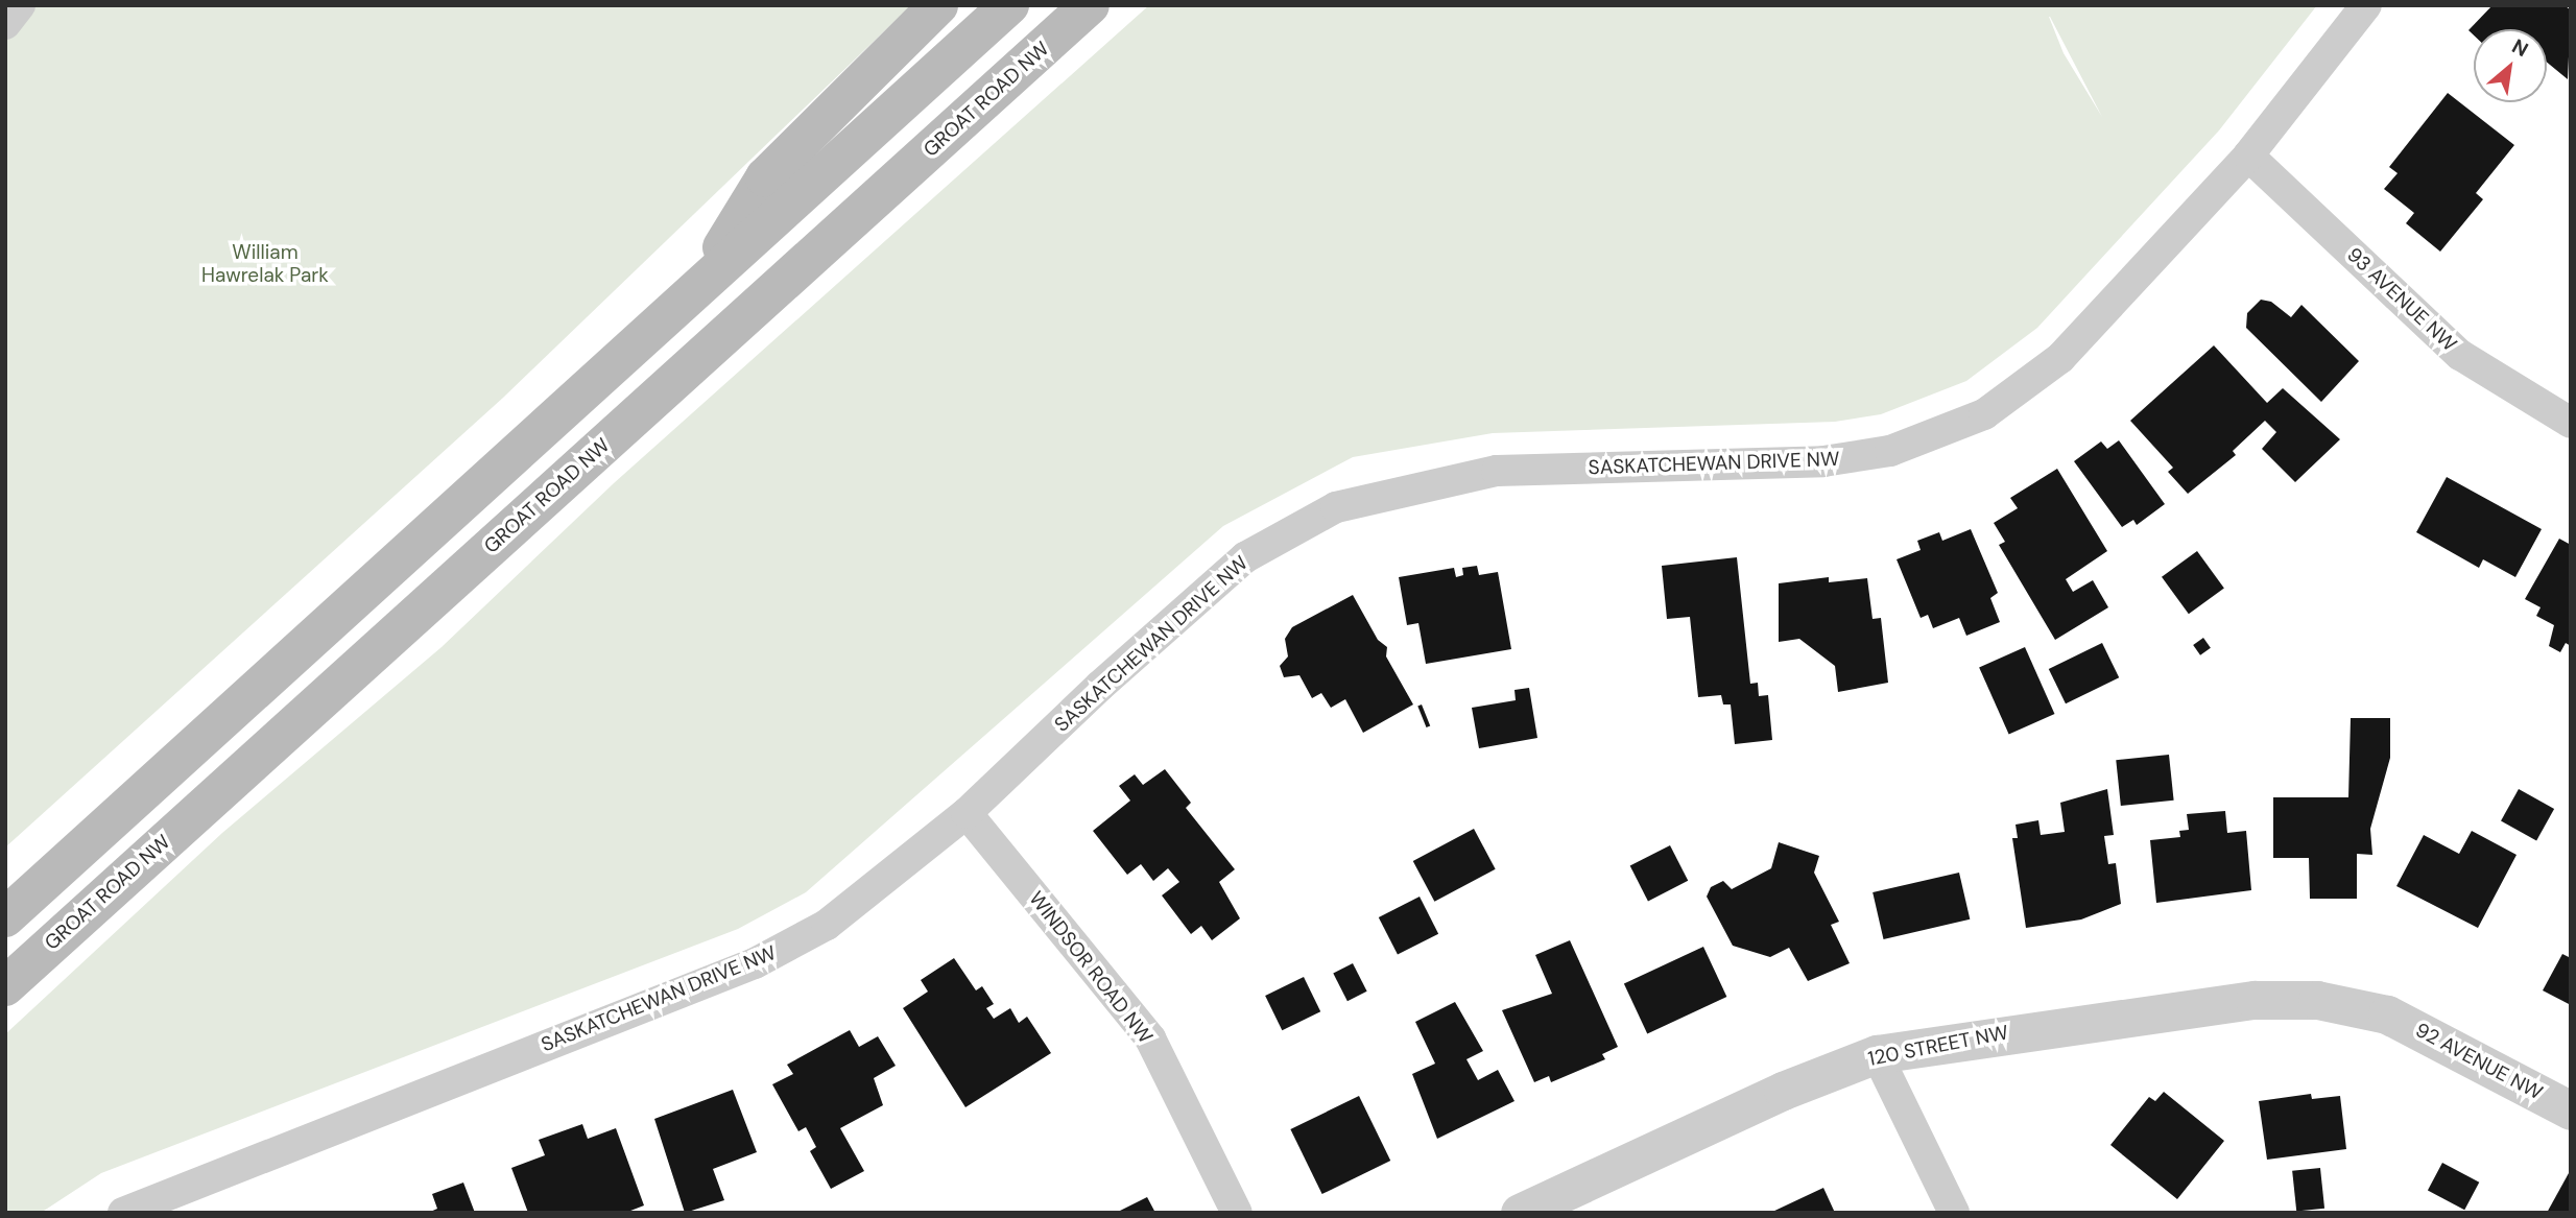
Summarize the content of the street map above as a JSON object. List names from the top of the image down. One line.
{"streets":{"main road":["GROAT ROAD NW"],"street":["93 AVENUE NW","SASKATCHEWAN DRIVE NW","WINDSOR ROAD NW","120 STREET NW","92 AVENUE NW"]},"crossings":[["93 AVENUE NW","SASKATCHEWAN DRIVE NW"],["SASKATCHEWAN DRIVE NW","WINDSOR ROAD NW"],["120 STREET NW","92 AVENUE NW"]],"parks":["William Hawrelak Park"],"north":"top right"}
